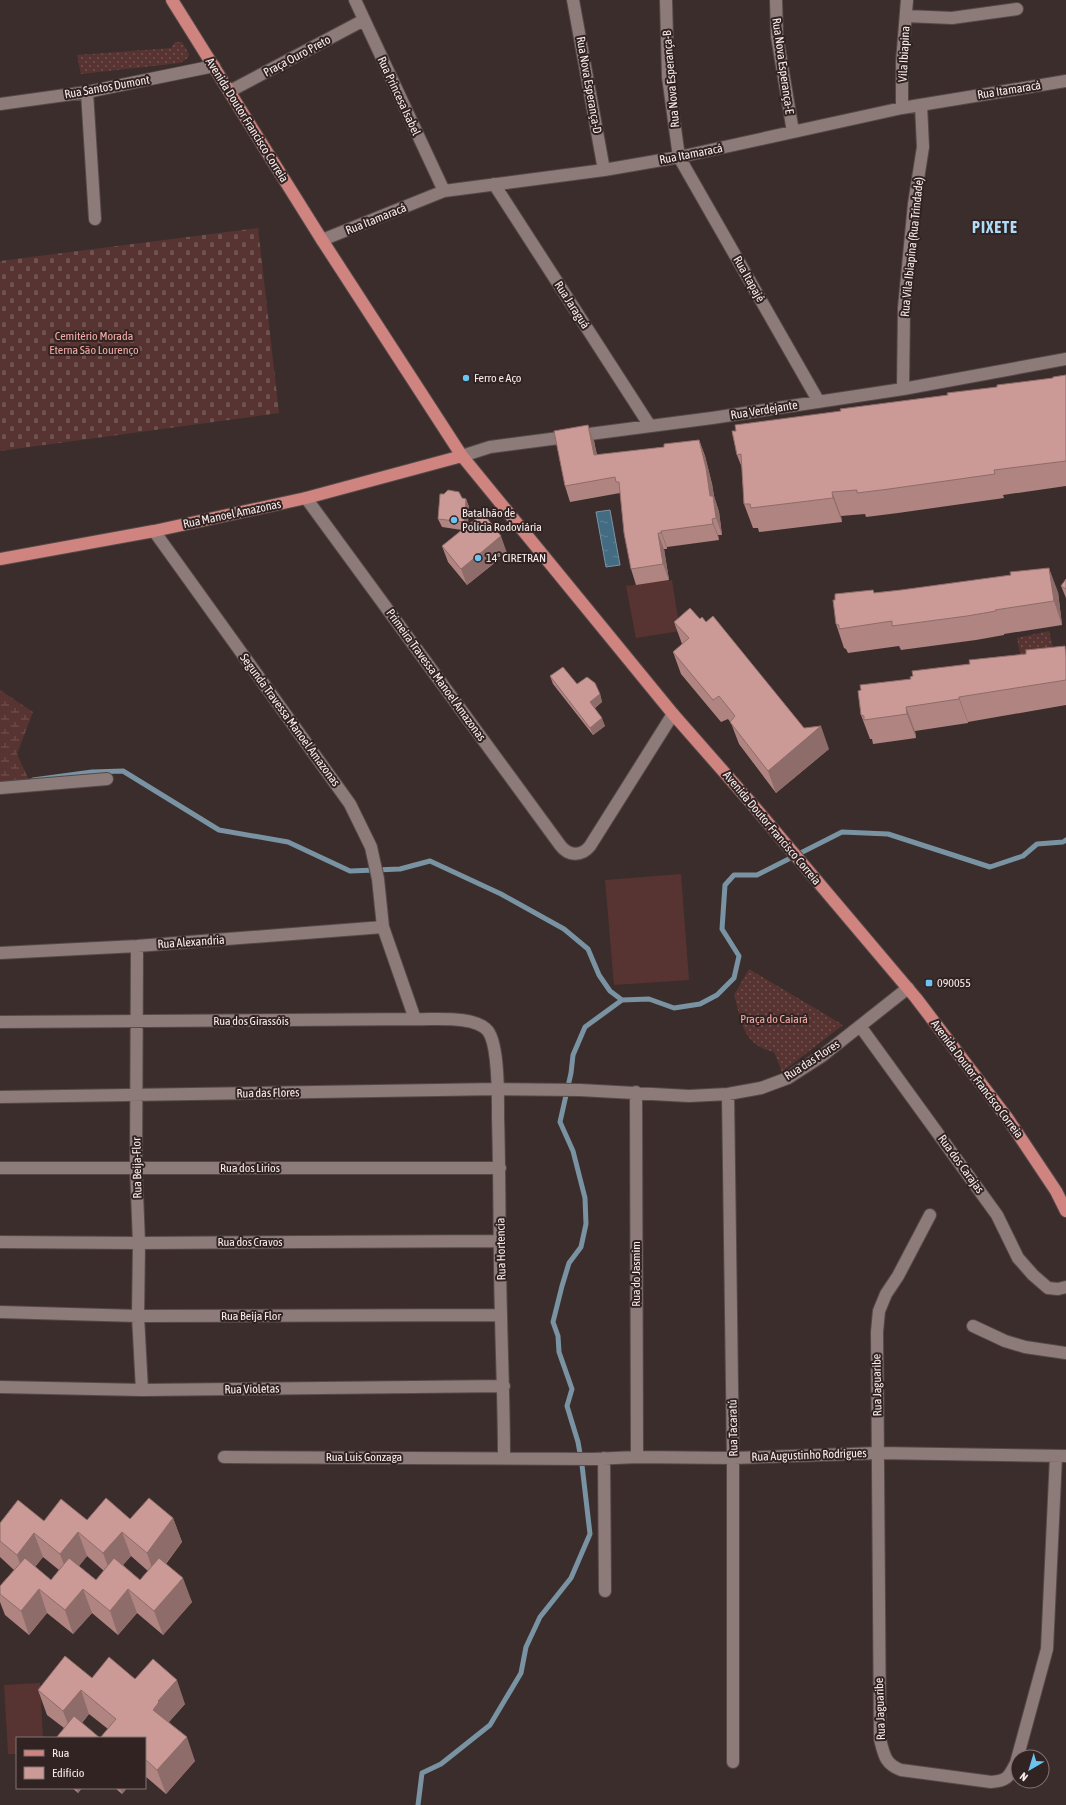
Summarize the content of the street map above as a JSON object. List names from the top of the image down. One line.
{"streets":{"main road":["Avenida Doutor Francisco Correia","Rua Manoel Amazonas"],"street":["Vila Ibiapina","Praça Ouro Preto","Rua Nova Esperança-E","Rua Nova Esperança-B","Rua Nova Esperança-D","Rua Santos Dumont","Rua Itamaracá","Rua Princesa Isabel","Rua Vila Ibiapina (Rua Trindade)","Rua Itapajé","Rua Jaraguá","Rua Verdejante","Primeira Travessa Manoel Amazonas","Segunda Travessa Manoel Amazonas","Rua Alexandria","Rua dos Girassóis","Rua das Flores","Rua dos Carajas","Rua Beija-Flor","Rua dos Lirios","Rua dos Cravos","Rua Hortencia","Rua do Jasmim","Rua Beija Flor","Rua Jaguaribe","Rua Violetas","Rua Tacaratú","Rua Augustinho Rodrigues","Rua Luis Gonzaga"]},"crossings":[["Vila Ibiapina","Rua Itamaracá"],["Praça Ouro Preto","Rua Princesa Isabel"],["Praça Ouro Preto","Avenida Doutor Francisco Correia"],["Rua Nova Esperança-E","Rua Itamaracá"],["Rua Nova Esperança-B","Rua Itamaracá"],["Rua Nova Esperança-B","Rua Itapajé"],["Rua Nova Esperança-D","Rua Itamaracá"],["Rua Santos Dumont","Avenida Doutor Francisco Correia"],["Rua Itamaracá","Rua Princesa Isabel"],["Rua Itamaracá","Avenida Doutor Francisco Correia"],["Rua Itamaracá","Rua Vila Ibiapina (Rua Trindade)"],["Rua Itamaracá","Rua Itapajé"],["Rua Itamaracá","Rua Jaraguá"],["Avenida Doutor Francisco Correia","Rua Verdejante"],["Avenida Doutor Francisco Correia","Rua Manoel Amazonas"],["Avenida Doutor Francisco Correia","Primeira Travessa Manoel Amazonas"],["Avenida Doutor Francisco Correia","Rua das Flores"],["Rua Vila Ibiapina (Rua Trindade)","Rua Verdejante"],["Rua Itapajé","Rua Verdejante"],["Rua Jaraguá","Rua Verdejante"],["Rua Verdejante","Rua Manoel Amazonas"],["Rua Manoel Amazonas","Primeira Travessa Manoel Amazonas"],["Rua Manoel Amazonas","Segunda Travessa Manoel Amazonas"],["Segunda Travessa Manoel Amazonas","Rua Alexandria"],["Rua Alexandria","Rua Beija-Flor"],["Rua dos Girassóis","Rua Beija-Flor"],["Rua dos Girassóis","Rua Hortencia"],["Rua das Flores","Rua dos Carajas"],["Rua das Flores","Rua Beija-Flor"],["Rua das Flores","Rua Hortencia"],["Rua das Flores","Rua do Jasmim"],["Rua das Flores","Rua Tacaratú"],["Rua Beija-Flor","Rua dos Lirios"],["Rua Beija-Flor","Rua dos Cravos"],["Rua Beija-Flor","Rua Beija Flor"],["Rua Beija-Flor","Rua Violetas"],["Rua dos Lirios","Rua Hortencia"],["Rua dos Cravos","Rua Hortencia"],["Rua Hortencia","Rua Beija Flor"],["Rua Hortencia","Rua Violetas"],["Rua Hortencia","Rua Augustinho Rodrigues"],["Rua Hortencia","Rua Luis Gonzaga"],["Rua do Jasmim","Rua Augustinho Rodrigues"],["Rua Jaguaribe","Rua Augustinho Rodrigues"],["Rua Tacaratú","Rua Augustinho Rodrigues"],["Rua Augustinho Rodrigues","Rua Luis Gonzaga"]],"districts":["PIXETE"],"parks":["Cemitério Morada Eterna São Lourenço","Praça do Caiará"],"places":{"other":["Ferro e Aço","Batalhão de Polícia Rodoviária","14º CIRETRAN"],"transit":["090055"]},"legend":["Rua","Edifício"],"north":"bottom left"}
